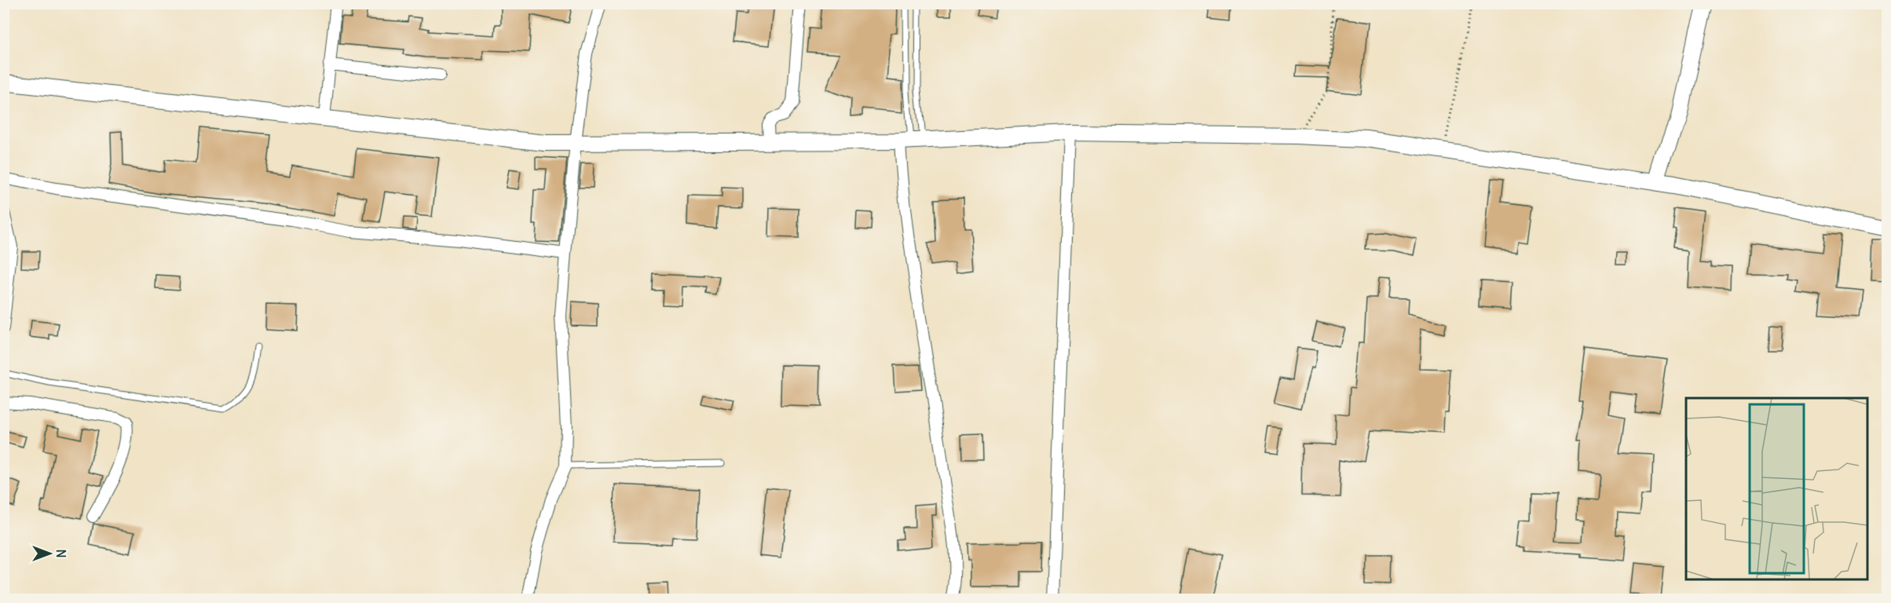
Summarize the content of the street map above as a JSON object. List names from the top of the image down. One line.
{"north":"right"}
